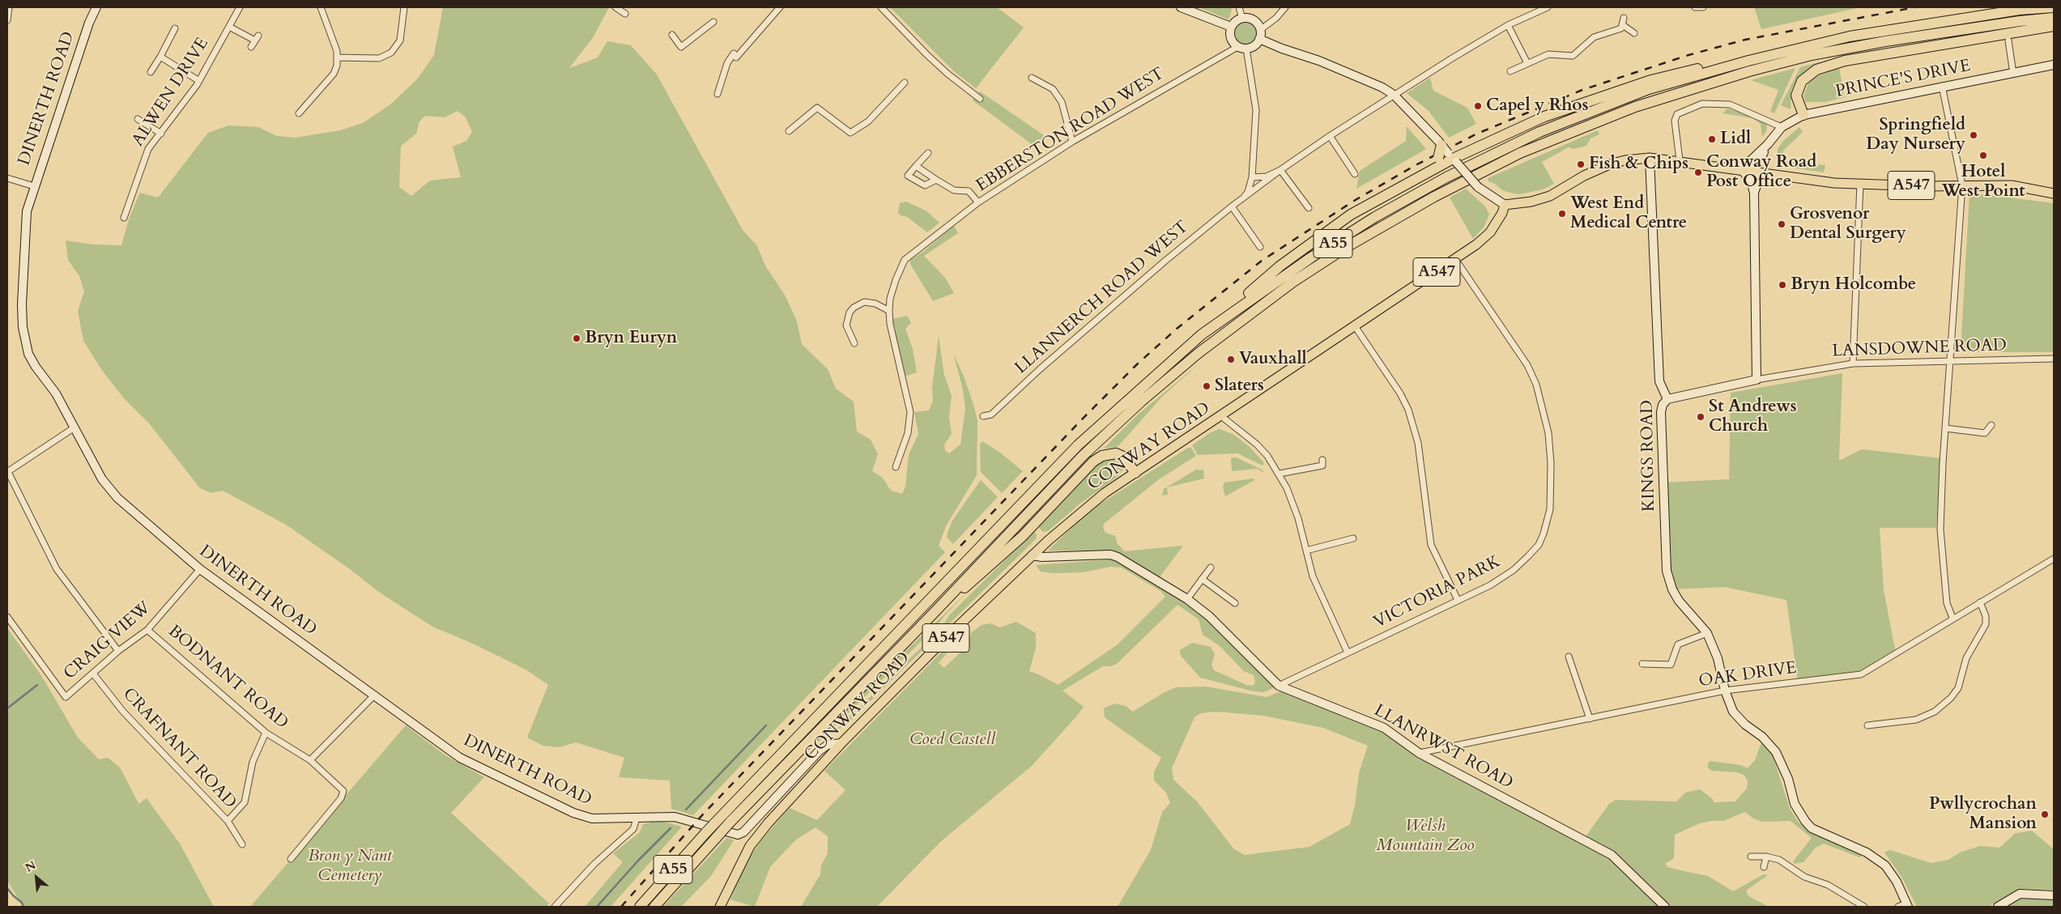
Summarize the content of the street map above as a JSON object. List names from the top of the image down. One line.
{"streets":{"highway":["A55"],"main road":["A547","CONWAY ROAD"],"street":["PRINCE'S DRIVE","ALWEN DRIVE","DINERTH ROAD","EBBERSTON ROAD WEST","LLANNERCH ROAD WEST","LANSDOWNE ROAD","KINGS ROAD","VICTORIA PARK","CRAIG VIEW","OAK DRIVE","BODNANT ROAD","LLANRWST ROAD","CRAFNANT ROAD"]},"crossings":[["PRINCE'S DRIVE","A547"],["DINERTH ROAD","CONWAY ROAD"],["DINERTH ROAD","CRAIG VIEW"],["A547","CONWAY ROAD"],["A547","KINGS ROAD"],["LANSDOWNE ROAD","KINGS ROAD"],["CONWAY ROAD","VICTORIA PARK"],["CONWAY ROAD","LLANRWST ROAD"],["KINGS ROAD","OAK DRIVE"],["VICTORIA PARK","LLANRWST ROAD"],["CRAIG VIEW","BODNANT ROAD"],["CRAIG VIEW","CRAFNANT ROAD"],["OAK DRIVE","LLANRWST ROAD"]],"parks":["Coed Castell","Welsh Mountain Zoo","Bron y Nant Cemetery"],"places":["Capel y Rhos","Springfield Day Nursery","Lidl","Hotel West Point","Fish & Chips","Conway Road Post Office","West End Medical Centre","Grosvenor Dental Surgery","Bryn Holcombe","Bryn Euryn","Vauxhall","Slaters","St Andrews Church","Pwllycrochan Mansion"],"north":"top left"}
